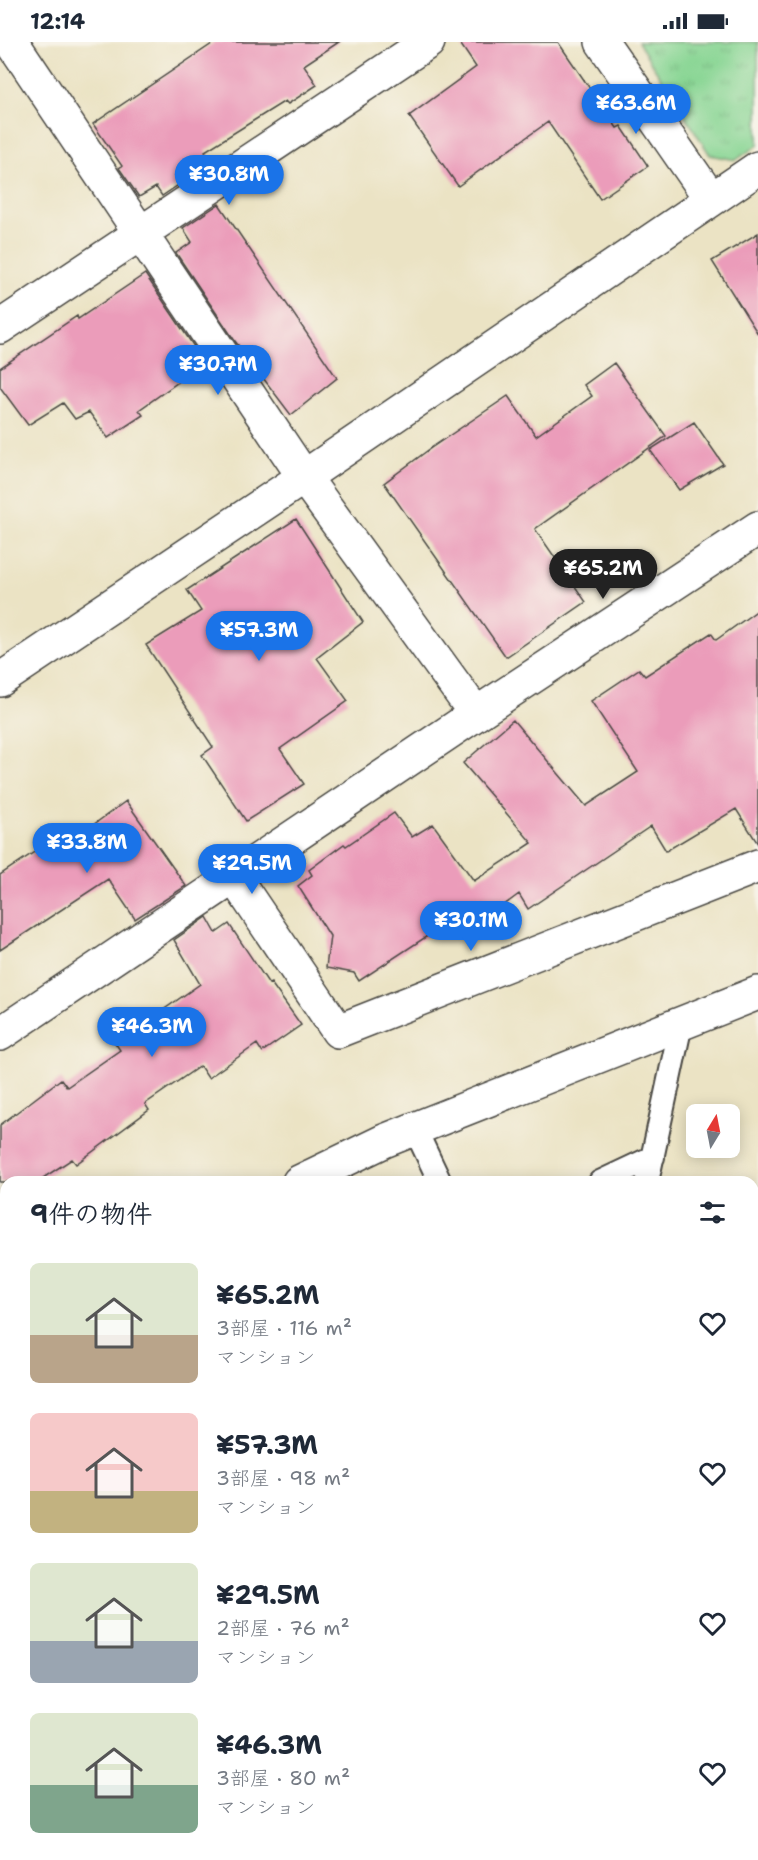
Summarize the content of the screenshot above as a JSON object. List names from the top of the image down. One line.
{"north":"top","page":{"status":"12:14","price":["¥63.6M","¥30.8M","¥30.7M","¥65.2M","¥57.3M","¥33.8M","¥29.5M","¥30.1M","¥46.3M"],"heading":"9件の物件","list":[{"name":"¥65.2M","note":"3部屋 · 116 m² · マンション"},{"name":"¥57.3M","note":"3部屋 · 98 m² · マンション"},{"name":"¥29.5M","note":"2部屋 · 76 m² · マンション"},{"name":"¥46.3M","note":"3部屋 · 80 m² · マンション"}]}}
